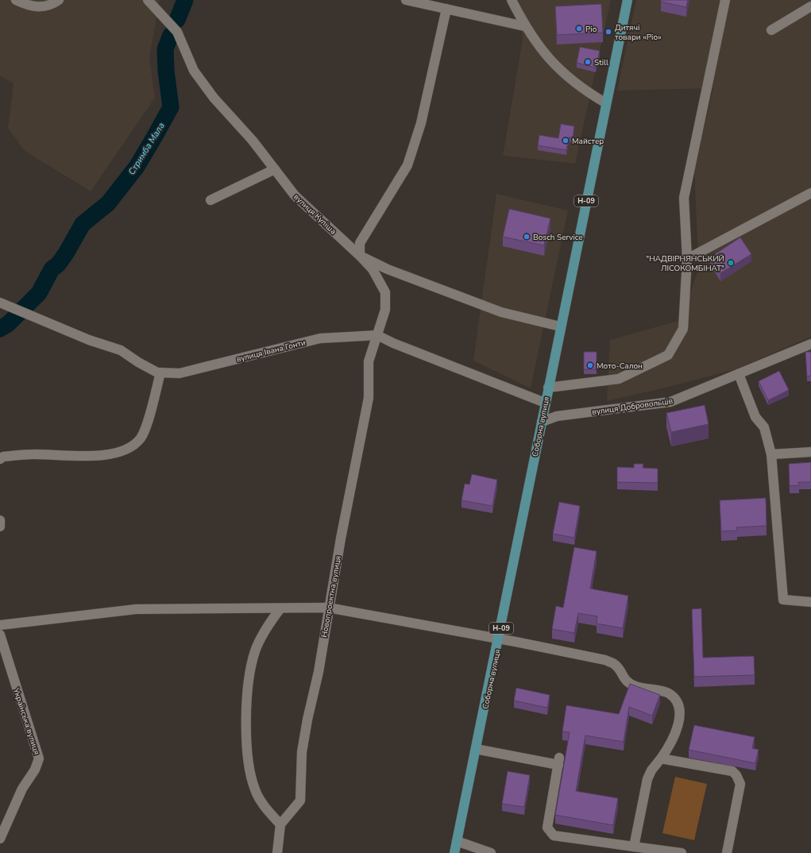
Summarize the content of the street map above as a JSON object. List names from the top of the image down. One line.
{"streets":{"main road":["Н-09","Соборна вулиця"],"street":["вулиця Куліша","вулиця Івана Гонти","вулиця Добровольців","Новопроектна вулиця","Українська вулиця"]},"crossings":[["вулиця Куліша","Соборна вулиця"],["вулиця Куліша","Новопроектна вулиця"],["вулиця Івана Гонти","Соборна вулиця"],["вулиця Івана Гонти","Новопроектна вулиця"],["вулиця Добровольців","Соборна вулиця"]],"water":["Стримба Мала"],"places":["Ріо","Дитячі товари «Ріо»","Still","Майстер","Bosch Service","\"НАДВІРНЯНСЬКИЙ ЛІСОКОМБІНАТ\"","Мото-Салон"]}
